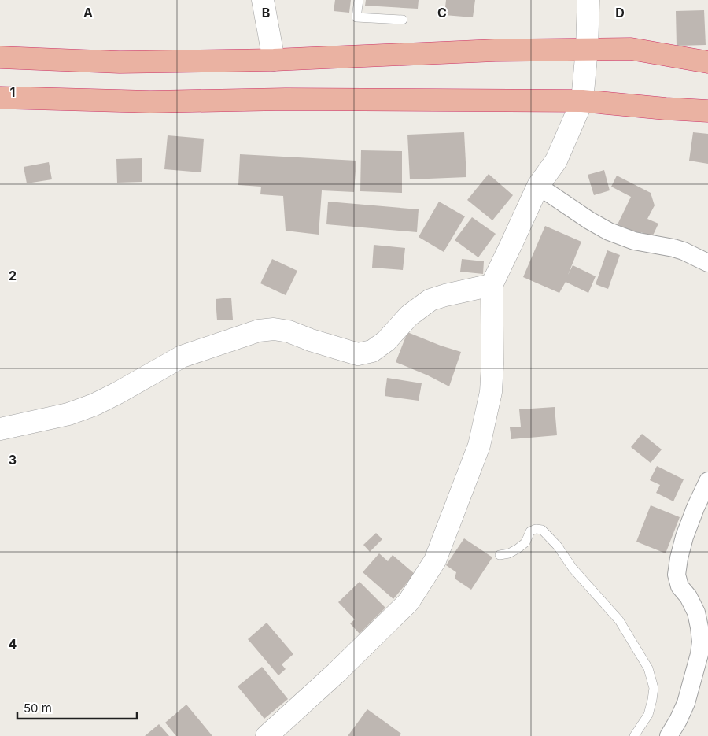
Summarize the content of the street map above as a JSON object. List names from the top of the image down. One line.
{"scale_bar":"50 m","grid":{"columns":["A","B","C","D"],"rows":["1","2","3","4"]}}
